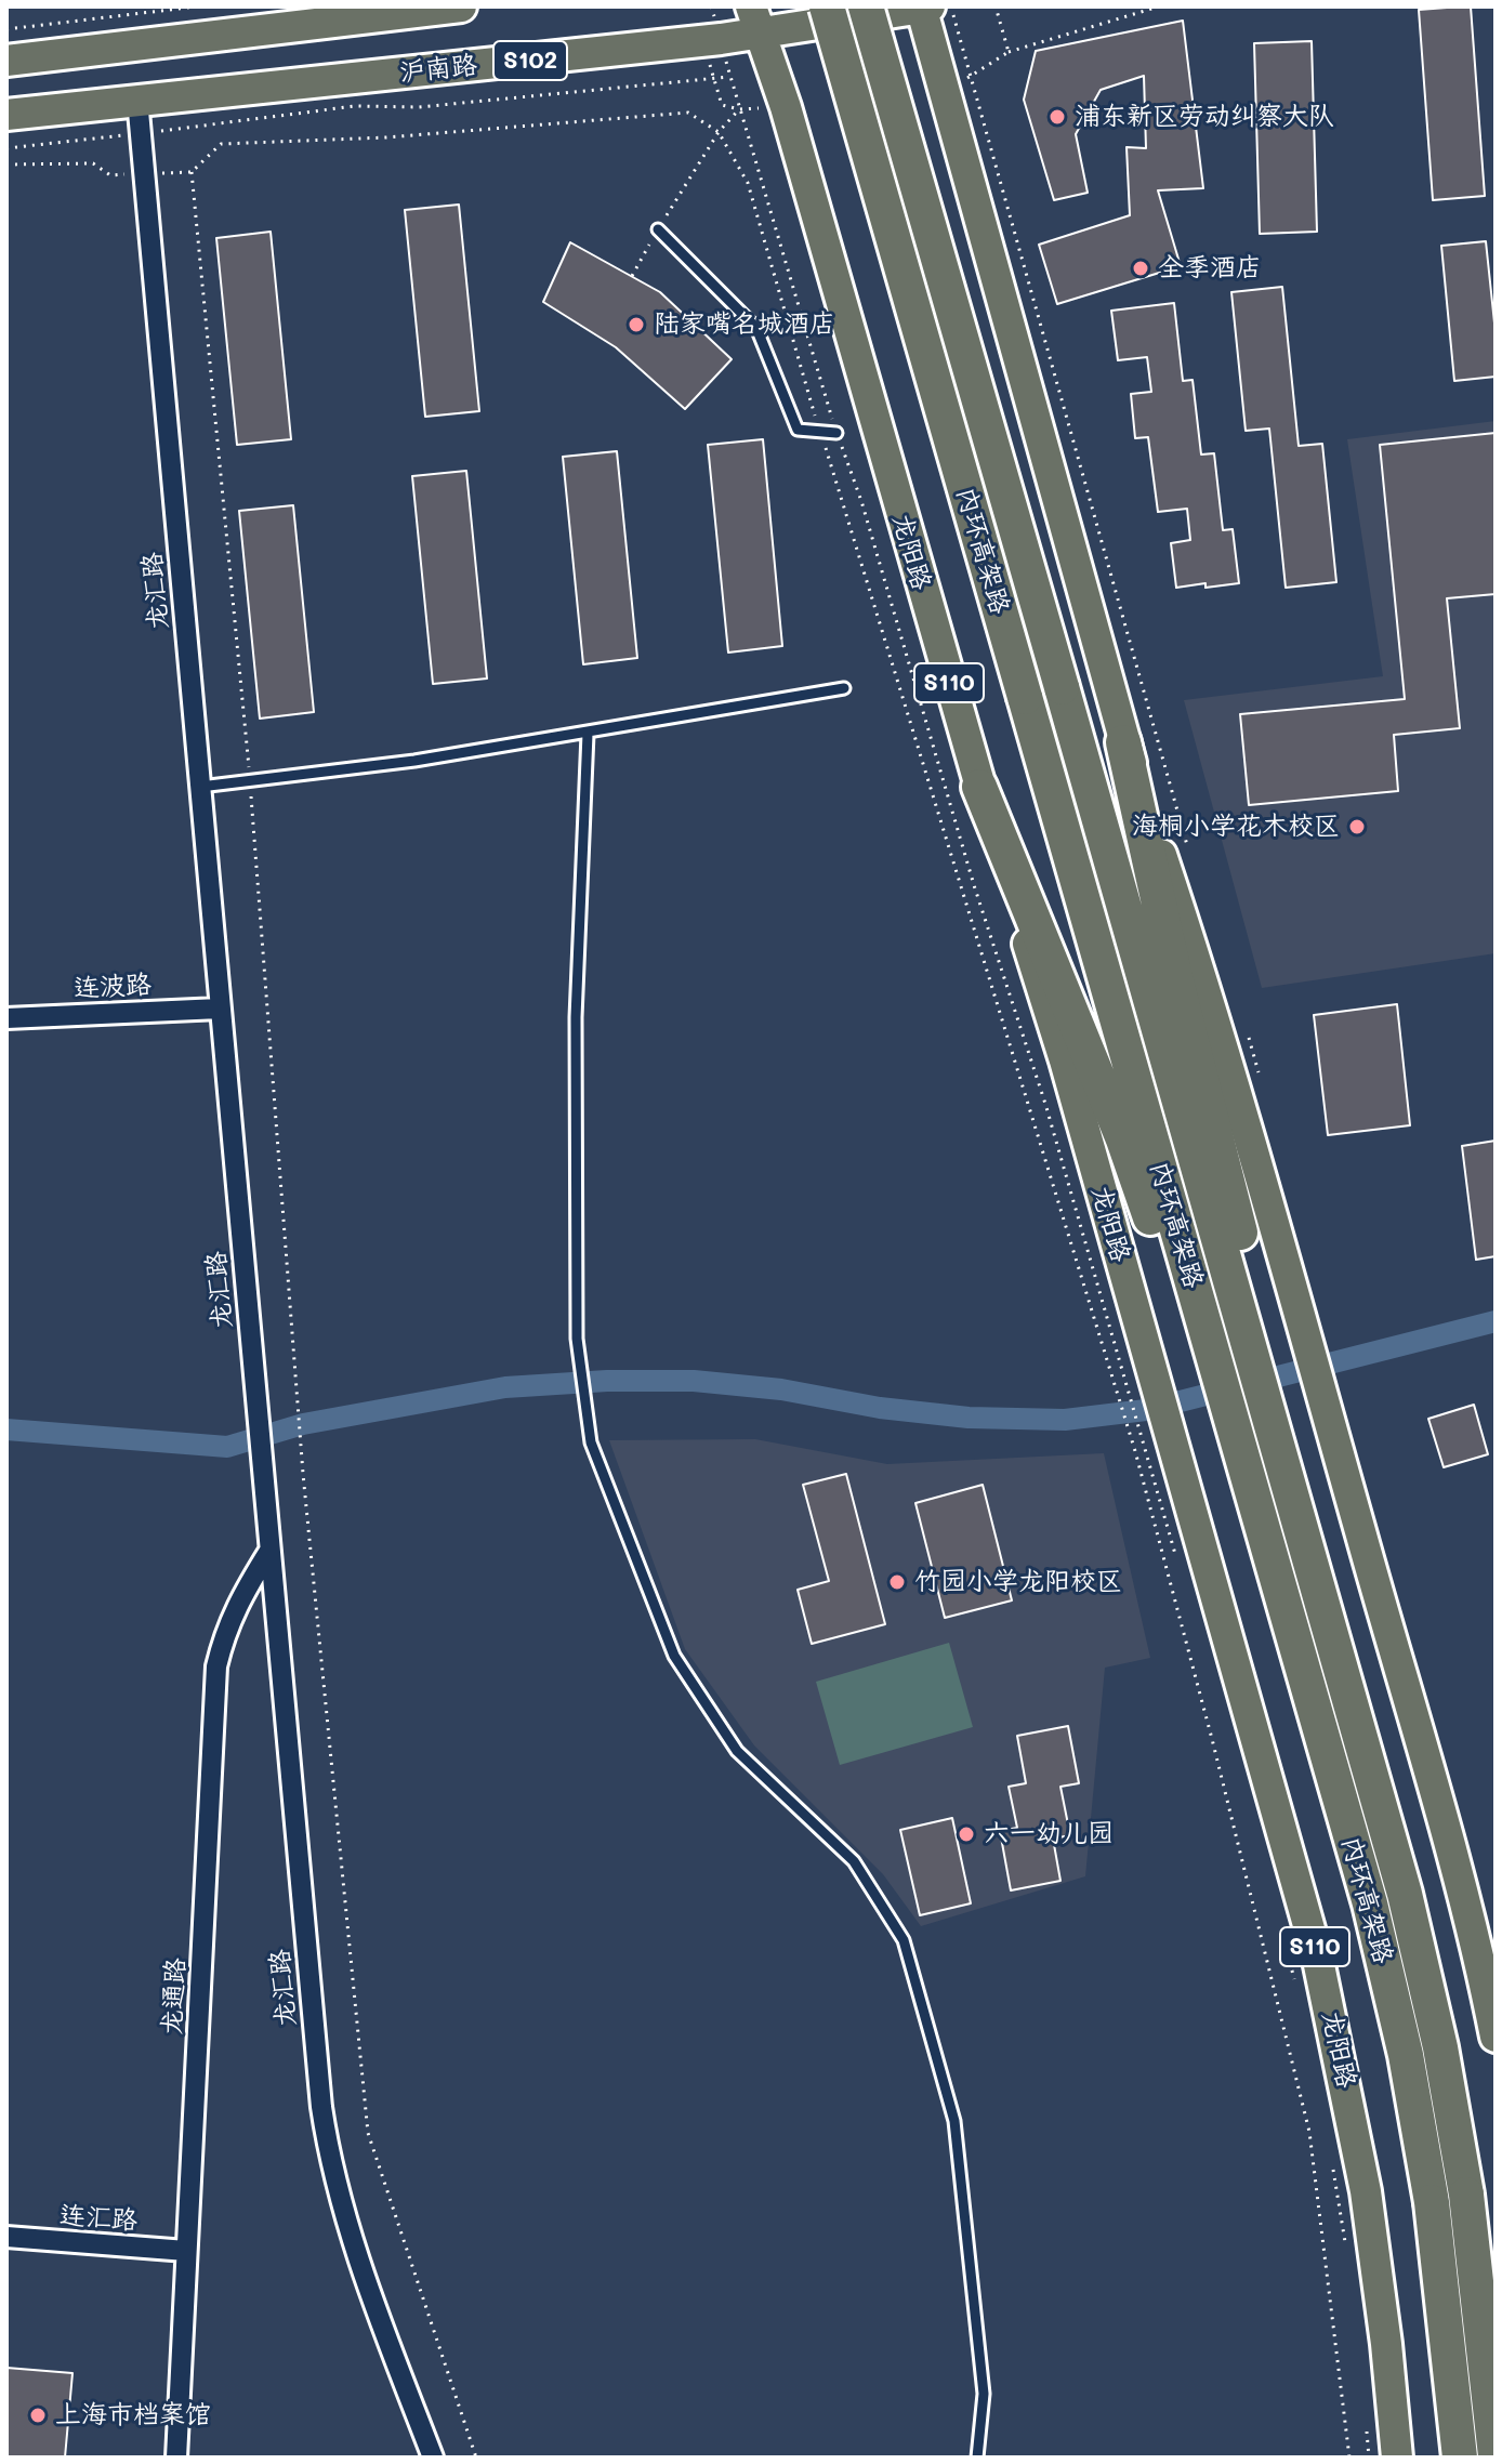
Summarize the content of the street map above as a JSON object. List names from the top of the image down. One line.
{"streets":{"highway":["内环高架路"],"main road":["S102","沪南路","龙阳路","S110"],"street":["龙汇路","连波路","龙通路","连汇路"]},"crossings":[["沪南路","龙阳路"],["沪南路","龙汇路"],["龙汇路","连波路"],["龙汇路","龙通路"],["龙通路","连汇路"]],"places":["浦东新区劳动纠察大队","全季酒店","陆家嘴名城酒店","海桐小学花木校区","竹园小学龙阳校区","六一幼儿园","上海市档案馆"]}
